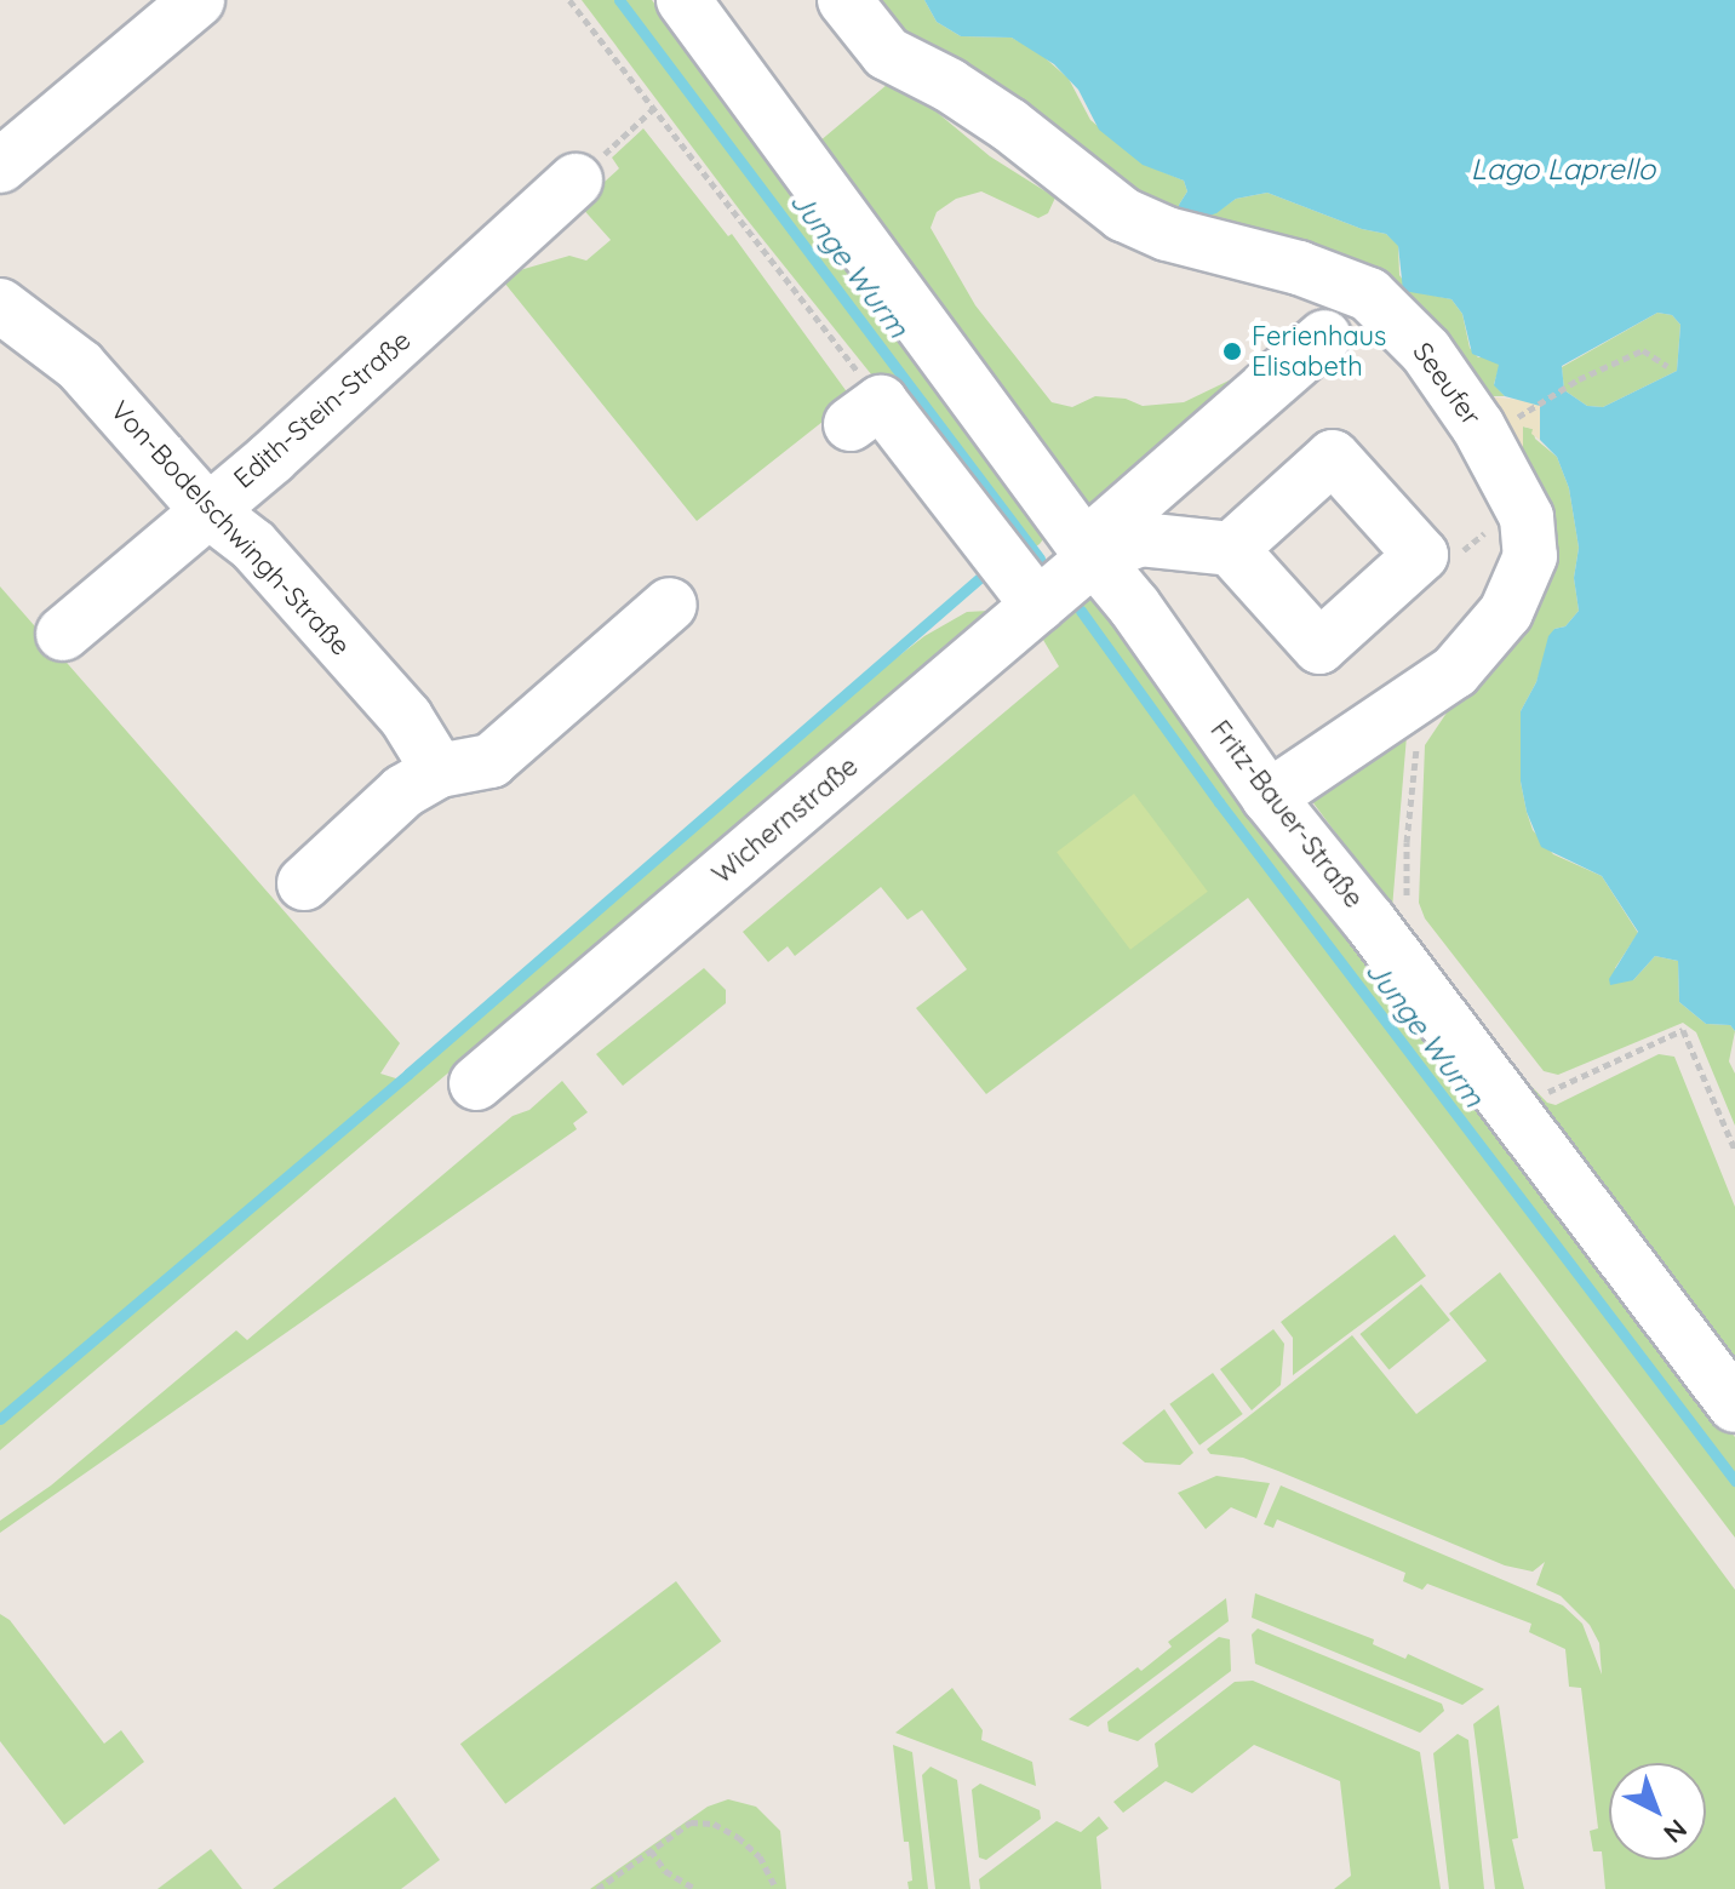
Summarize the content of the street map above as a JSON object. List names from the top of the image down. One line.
{"streets":{"street":["Seeufer","Edith-Stein-Straße","Von-Bodelschwingh-Straße","Fritz-Bauer-Straße","Wichernstraße"]},"crossings":[["Seeufer","Fritz-Bauer-Straße"],["Edith-Stein-Straße","Von-Bodelschwingh-Straße"],["Fritz-Bauer-Straße","Wichernstraße"]],"water":["Lago Laprello","Junge Wurm"],"places":["Ferienhaus Elisabeth"],"north":"bottom right"}
